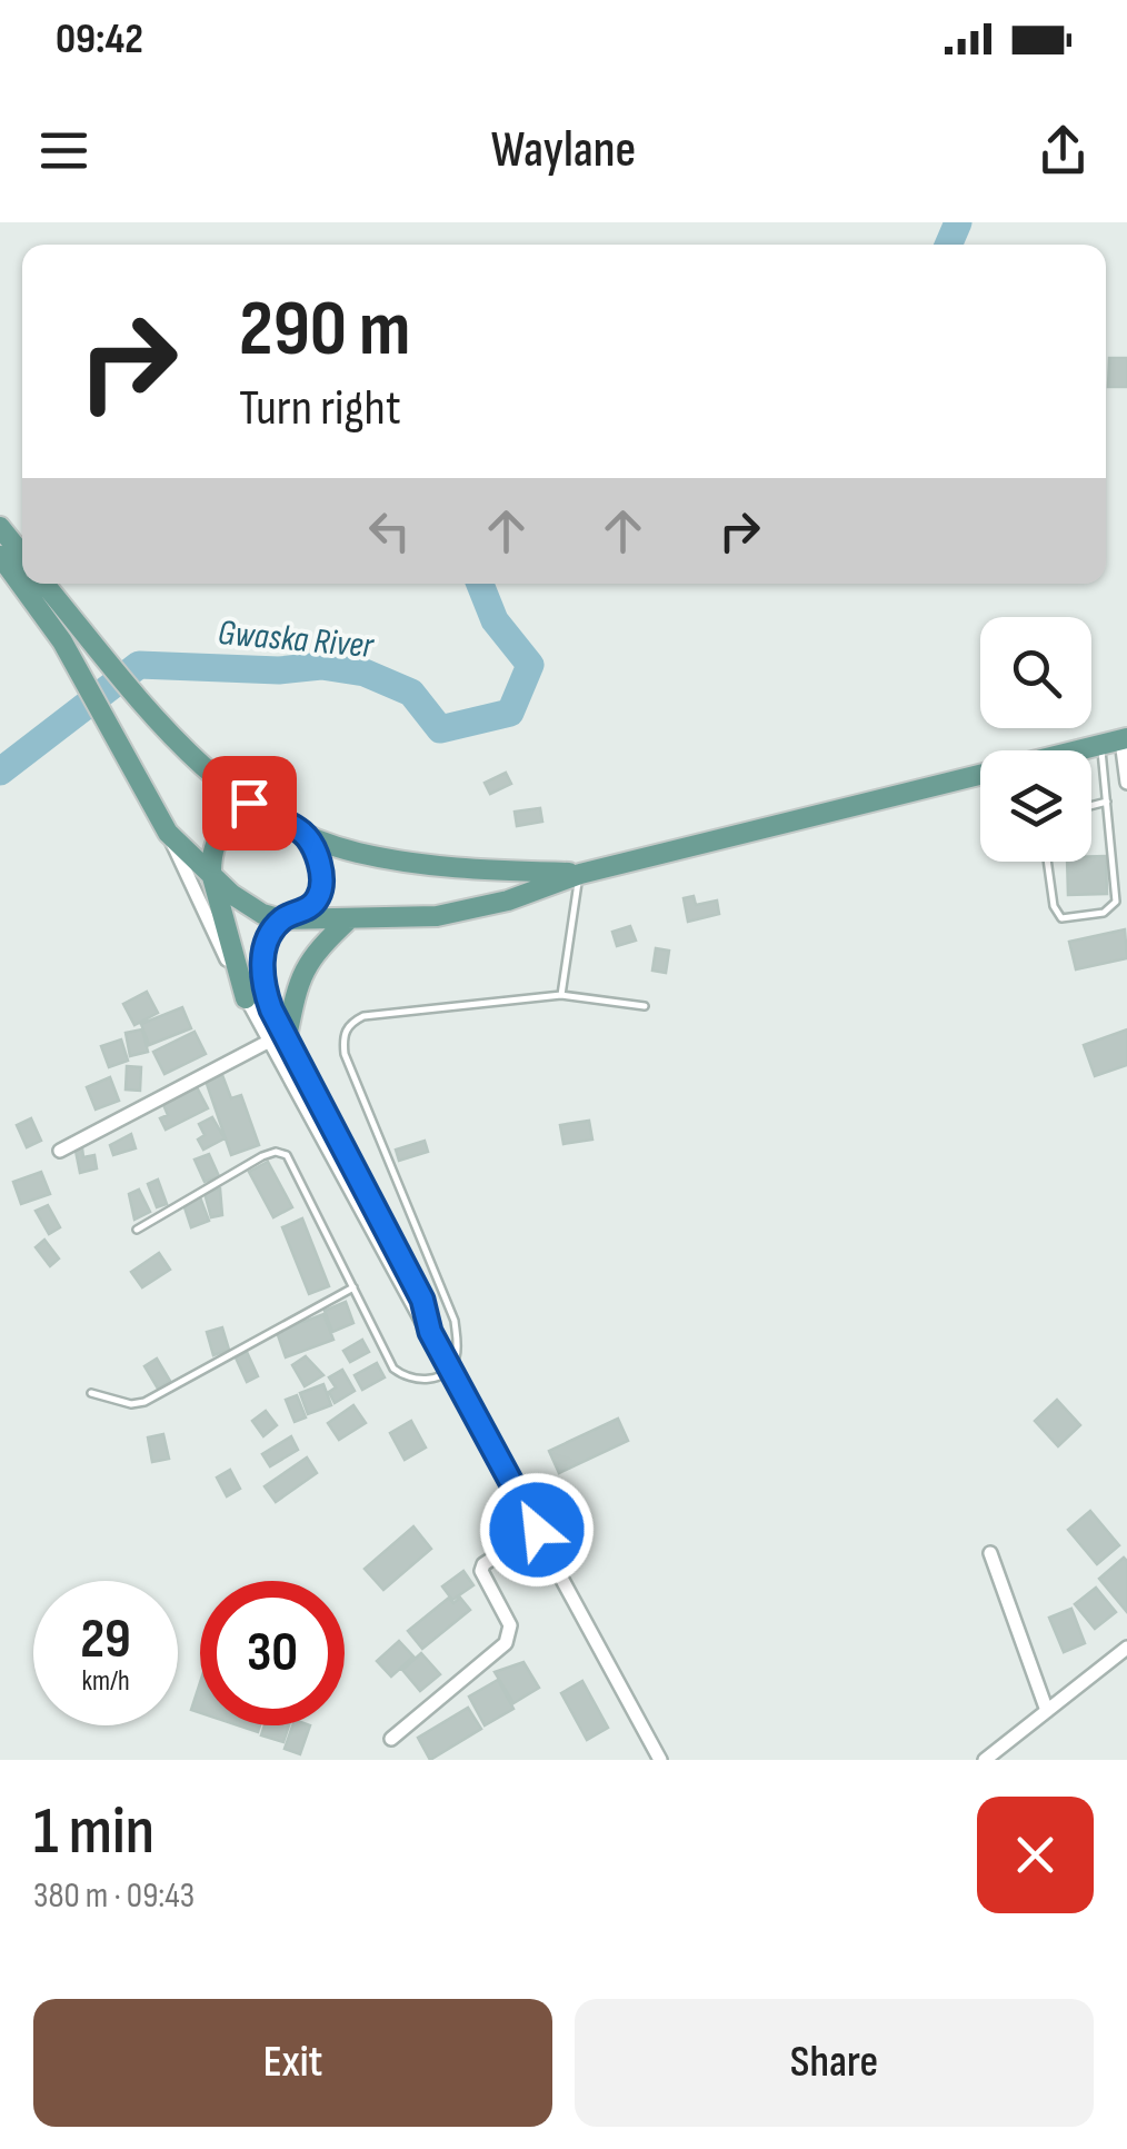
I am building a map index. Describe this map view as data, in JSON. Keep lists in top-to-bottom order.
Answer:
{
  "water": ["Gwaska River"],
  "page": {
    "status": "09:42",
    "header": "Waylane",
    "turn": ["290 m", "Turn right"],
    "speed": "29 km/h",
    "limit": "30",
    "heading": ["1 min", "380 m · 09:43"],
    "buttons": ["Exit", "Share"]
  }
}
